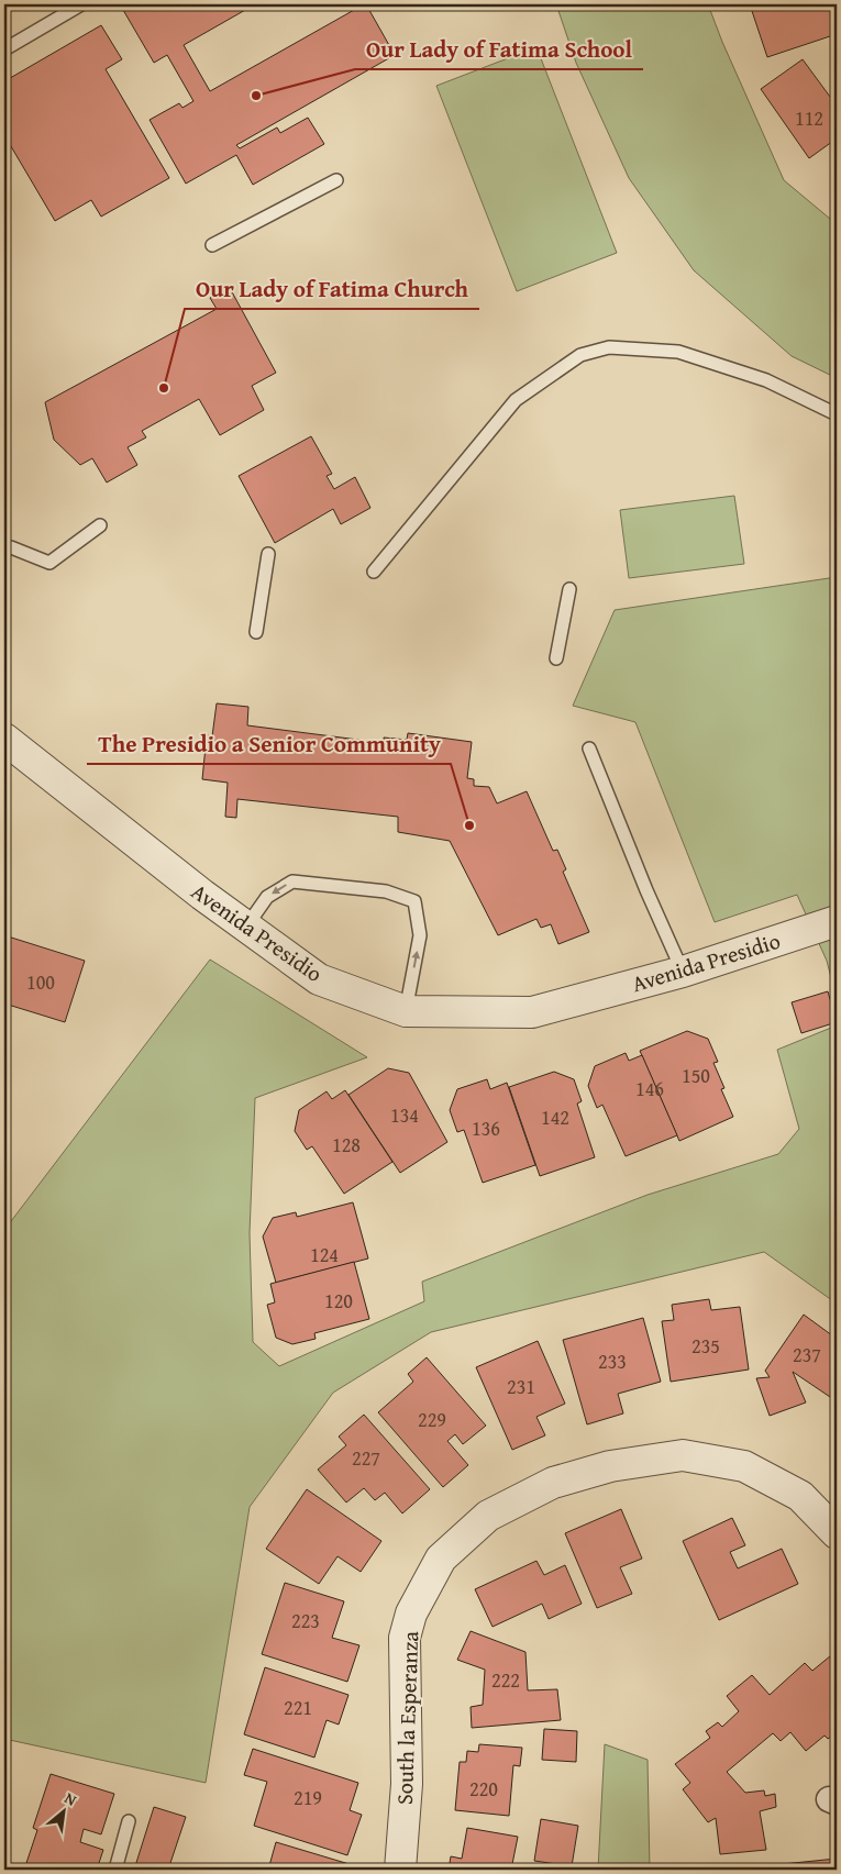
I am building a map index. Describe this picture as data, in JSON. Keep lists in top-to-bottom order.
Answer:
{
  "streets": {
    "street": ["Avenida Presidio", "South la Esperanza"]
  },
  "places": ["Our Lady of Fatima School", "Our Lady of Fatima Church", "The Presidio a Senior Community"],
  "house_numbers": [
    "112",
    "100",
    "150",
    "146",
    "134",
    "142",
    "136",
    "128",
    "124",
    "120",
    "235",
    "237",
    "233",
    "231",
    "229",
    "227",
    "223",
    "222",
    "221",
    "220",
    "219"
  ],
  "north": "top right"
}
